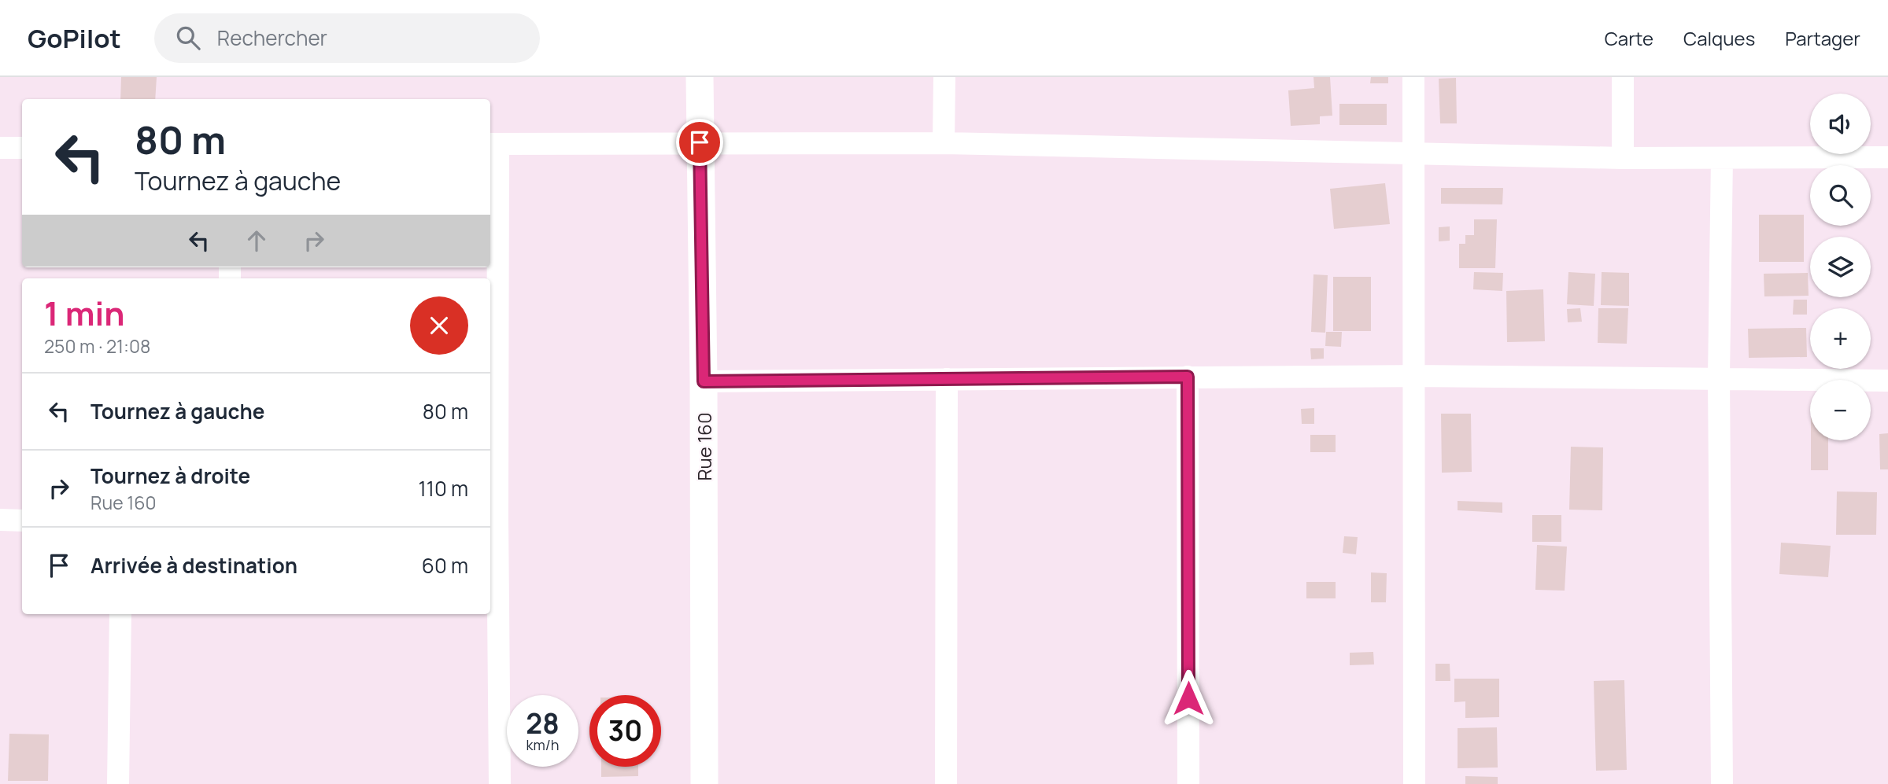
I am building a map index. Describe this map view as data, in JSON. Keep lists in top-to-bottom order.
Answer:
{
  "streets": {
    "street": ["Rue 160"]
  },
  "page": {
    "header": "GoPilot",
    "search": "Rechercher",
    "nav": ["Carte", "Calques", "Partager"],
    "map_buttons": ["+", "−"],
    "turn": ["80 m", "Tournez à gauche"],
    "heading": ["1 min", "250 m · 21:08"],
    "list": [
      {
        "name": "Tournez à gauche",
        "value": "80 m"
      },
      {
        "name": "Tournez à droite",
        "note": "Rue 160",
        "value": "110 m"
      },
      {
        "name": "Arrivée à destination",
        "value": "60 m"
      }
    ],
    "speed": "28 km/h",
    "limit": "30"
  }
}
